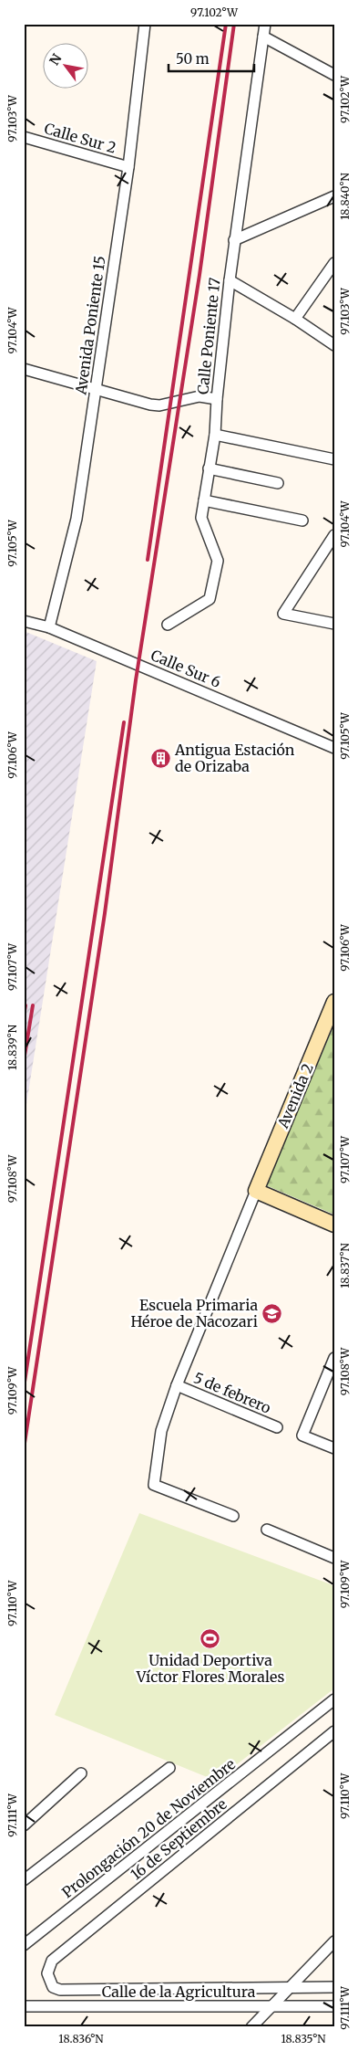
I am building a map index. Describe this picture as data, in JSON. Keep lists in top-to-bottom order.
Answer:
{
  "streets": {
    "street": [
      "Calle Sur 2",
      "Avenida Poniente 15",
      "Calle Poniente 17",
      "Calle Sur 6",
      "Avenida 2",
      "5 de febrero",
      "Prolongación 20 de Noviembre",
      "16 de Septiembre",
      "Calle de la Agricultura"
    ]
  },
  "crossings": [
    ["Calle Sur 2", "Avenida Poniente 15"],
    ["Avenida Poniente 15", "Calle Sur 6"],
    ["16 de Septiembre", "Calle de la Agricultura"]
  ],
  "places": {
    "building": ["Antigua Estación de Orizaba"],
    "school or university": ["Escuela Primaria Héroe de Nacozari"],
    "sports": ["Unidad Deportiva Víctor Flores Morales"]
  },
  "scale_bar": "50 m",
  "north": "top left",
  "coordinates": [
    "97.102°W",
    "97.103°W",
    "18.840°N",
    "97.104°W",
    "97.105°W",
    "97.106°W",
    "97.107°W",
    "18.839°N",
    "97.108°W",
    "18.837°N",
    "97.109°W",
    "97.110°W",
    "97.111°W",
    "18.836°N",
    "18.835°N"
  ]
}
